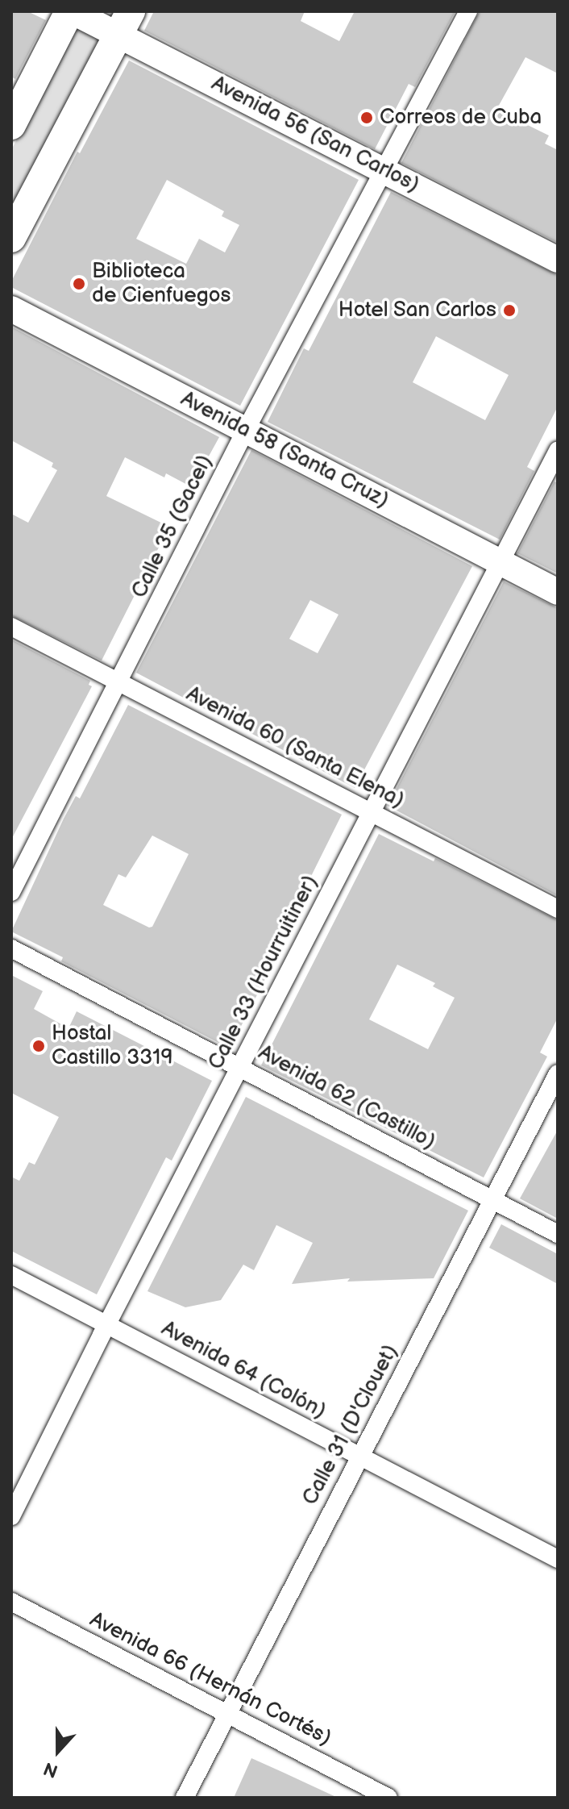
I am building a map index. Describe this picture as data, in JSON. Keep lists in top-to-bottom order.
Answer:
{
  "streets": {
    "main road": ["Avenida 56 (San Carlos)", "Avenida 58 (Santa Cruz)"],
    "street": [
      "Calle 35 (Gacel)",
      "Avenida 60 (Santa Elena)",
      "Calle 33 (Hourruitiner)",
      "Avenida 62 (Castillo)",
      "Avenida 64 (Colón)",
      "Calle 31 (D'Clouet)",
      "Avenida 66 (Hernán Cortés)"
    ]
  },
  "crossings": [
    ["Avenida 56 (San Carlos)", "Calle 35 (Gacel)"],
    ["Avenida 58 (Santa Cruz)", "Calle 35 (Gacel)"],
    ["Avenida 58 (Santa Cruz)", "Calle 33 (Hourruitiner)"],
    ["Calle 35 (Gacel)", "Avenida 60 (Santa Elena)"],
    ["Avenida 60 (Santa Elena)", "Calle 33 (Hourruitiner)"],
    ["Calle 33 (Hourruitiner)", "Avenida 62 (Castillo)"],
    ["Calle 33 (Hourruitiner)", "Avenida 64 (Colón)"],
    ["Avenida 62 (Castillo)", "Calle 31 (D'Clouet)"],
    ["Avenida 64 (Colón)", "Calle 31 (D'Clouet)"],
    ["Calle 31 (D'Clouet)", "Avenida 66 (Hernán Cortés)"]
  ],
  "places": [
    "Correos de Cuba",
    "Biblioteca de Cienfuegos",
    "Hotel San Carlos",
    "Hostal Castillo 3319"
  ],
  "north": "bottom"
}
